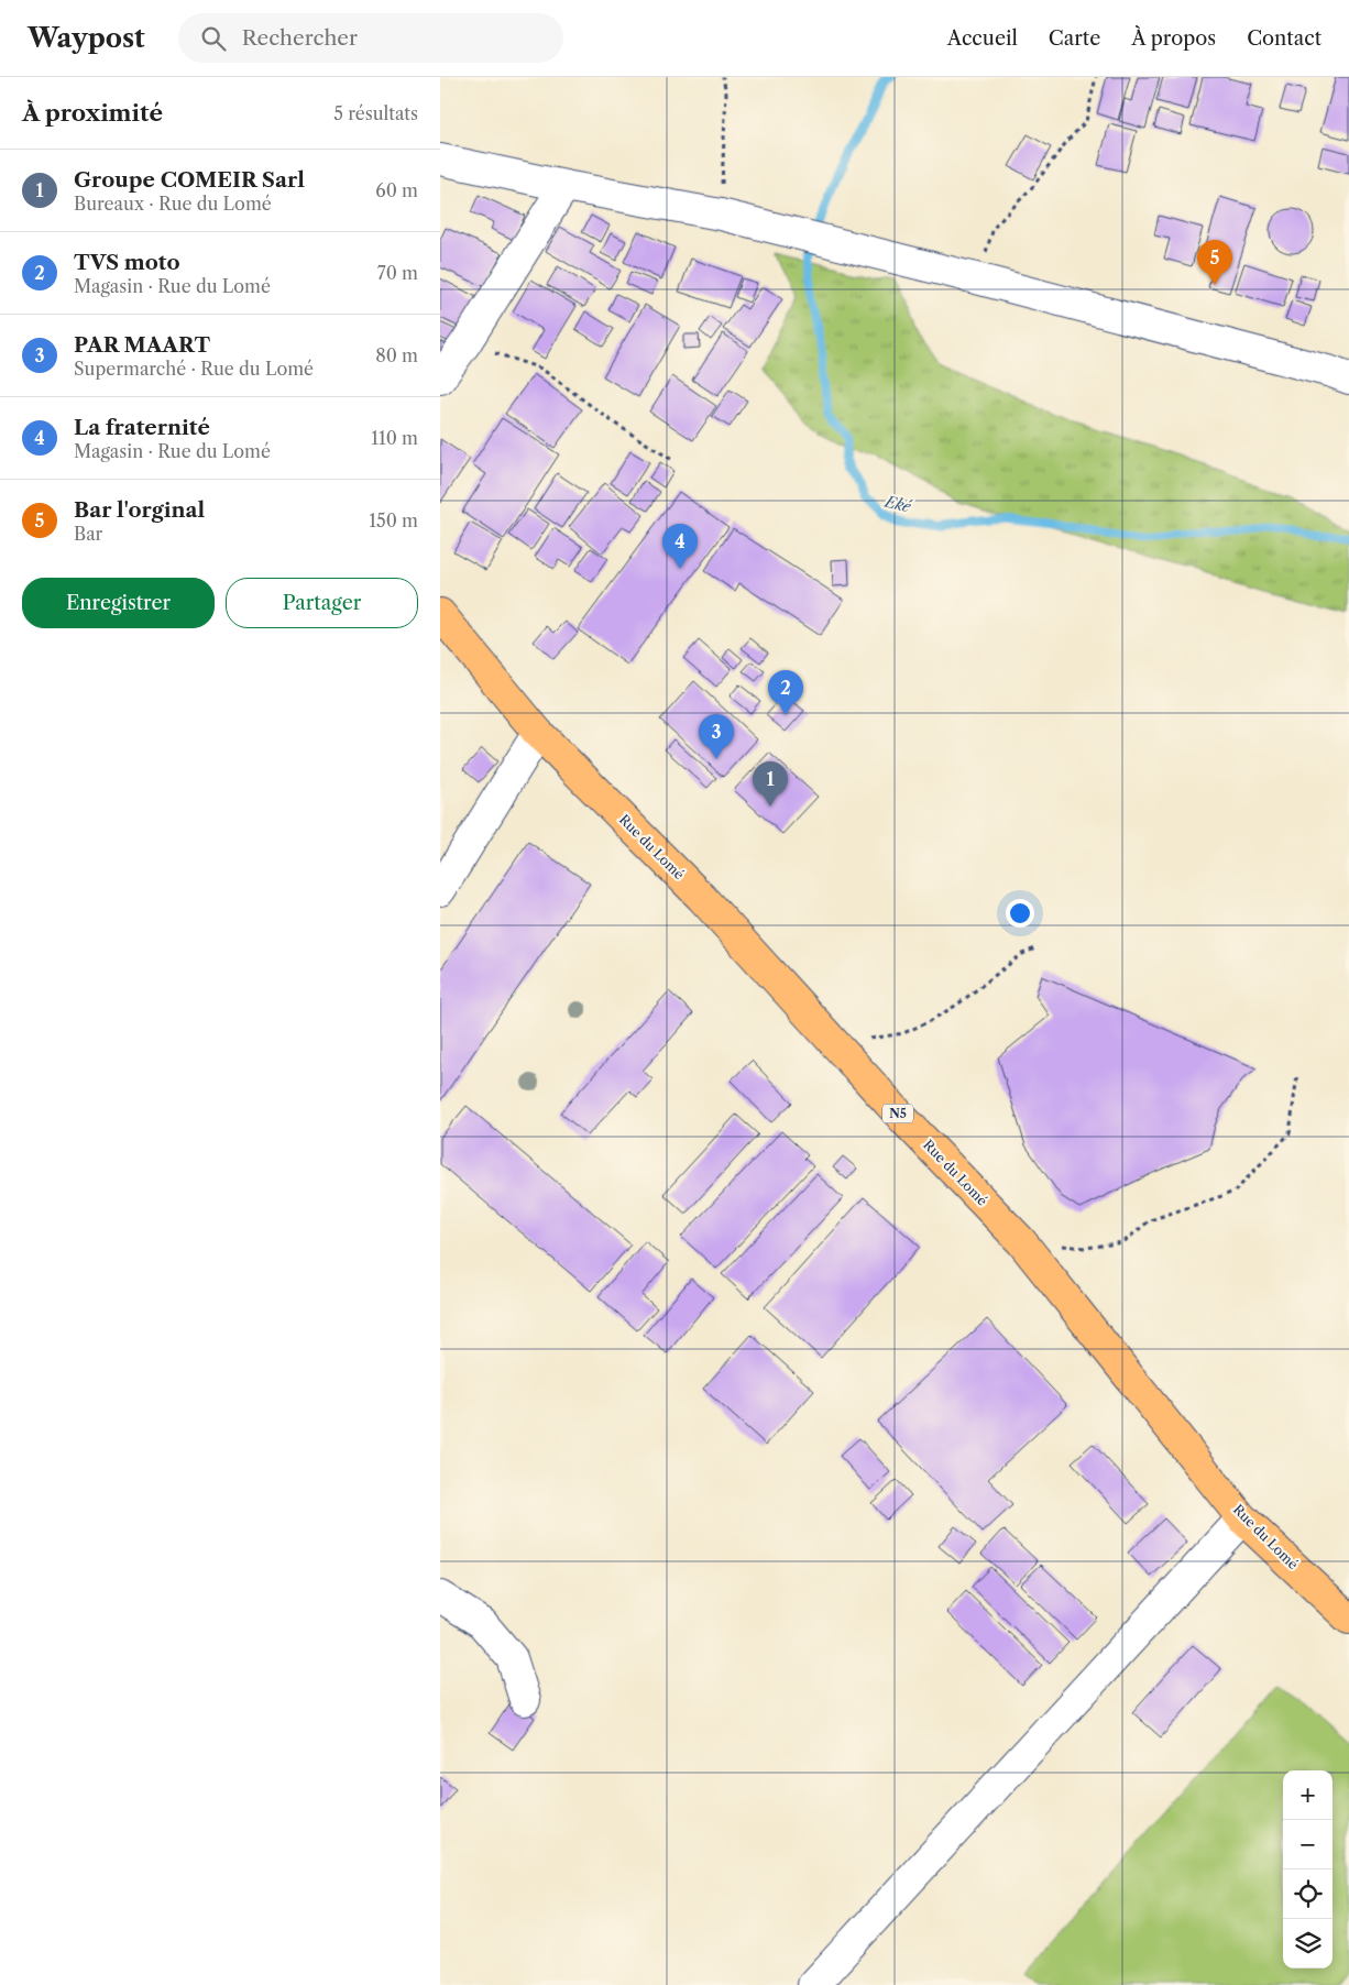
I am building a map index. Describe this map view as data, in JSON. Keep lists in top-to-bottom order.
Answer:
{
  "streets": {
    "main road": ["Rue du Lomé", "N5"]
  },
  "water": ["Eké"],
  "page": {
    "header": "Waypost",
    "search": "Rechercher",
    "nav": [
      "Accueil",
      "Carte",
      "À propos",
      "Contact"
    ],
    "heading": ["À proximité", "5 résultats"],
    "list": [
      {
        "mark": "1",
        "name": "Groupe COMEIR Sarl",
        "note": "Bureaux · Rue du Lomé",
        "value": "60 m"
      },
      {
        "mark": "2",
        "name": "TVS moto",
        "note": "Magasin · Rue du Lomé",
        "value": "70 m"
      },
      {
        "mark": "3",
        "name": "PAR MAART",
        "note": "Supermarché · Rue du Lomé",
        "value": "80 m"
      },
      {
        "mark": "4",
        "name": "La fraternité",
        "note": "Magasin · Rue du Lomé",
        "value": "110 m"
      },
      {
        "mark": "5",
        "name": "Bar l'orginal",
        "note": "Bar",
        "value": "150 m"
      }
    ],
    "pins": [
      "5",
      "4",
      "2",
      "3",
      "1"
    ],
    "buttons": ["Enregistrer", "Partager"],
    "map_buttons": ["+", "−"]
  }
}
